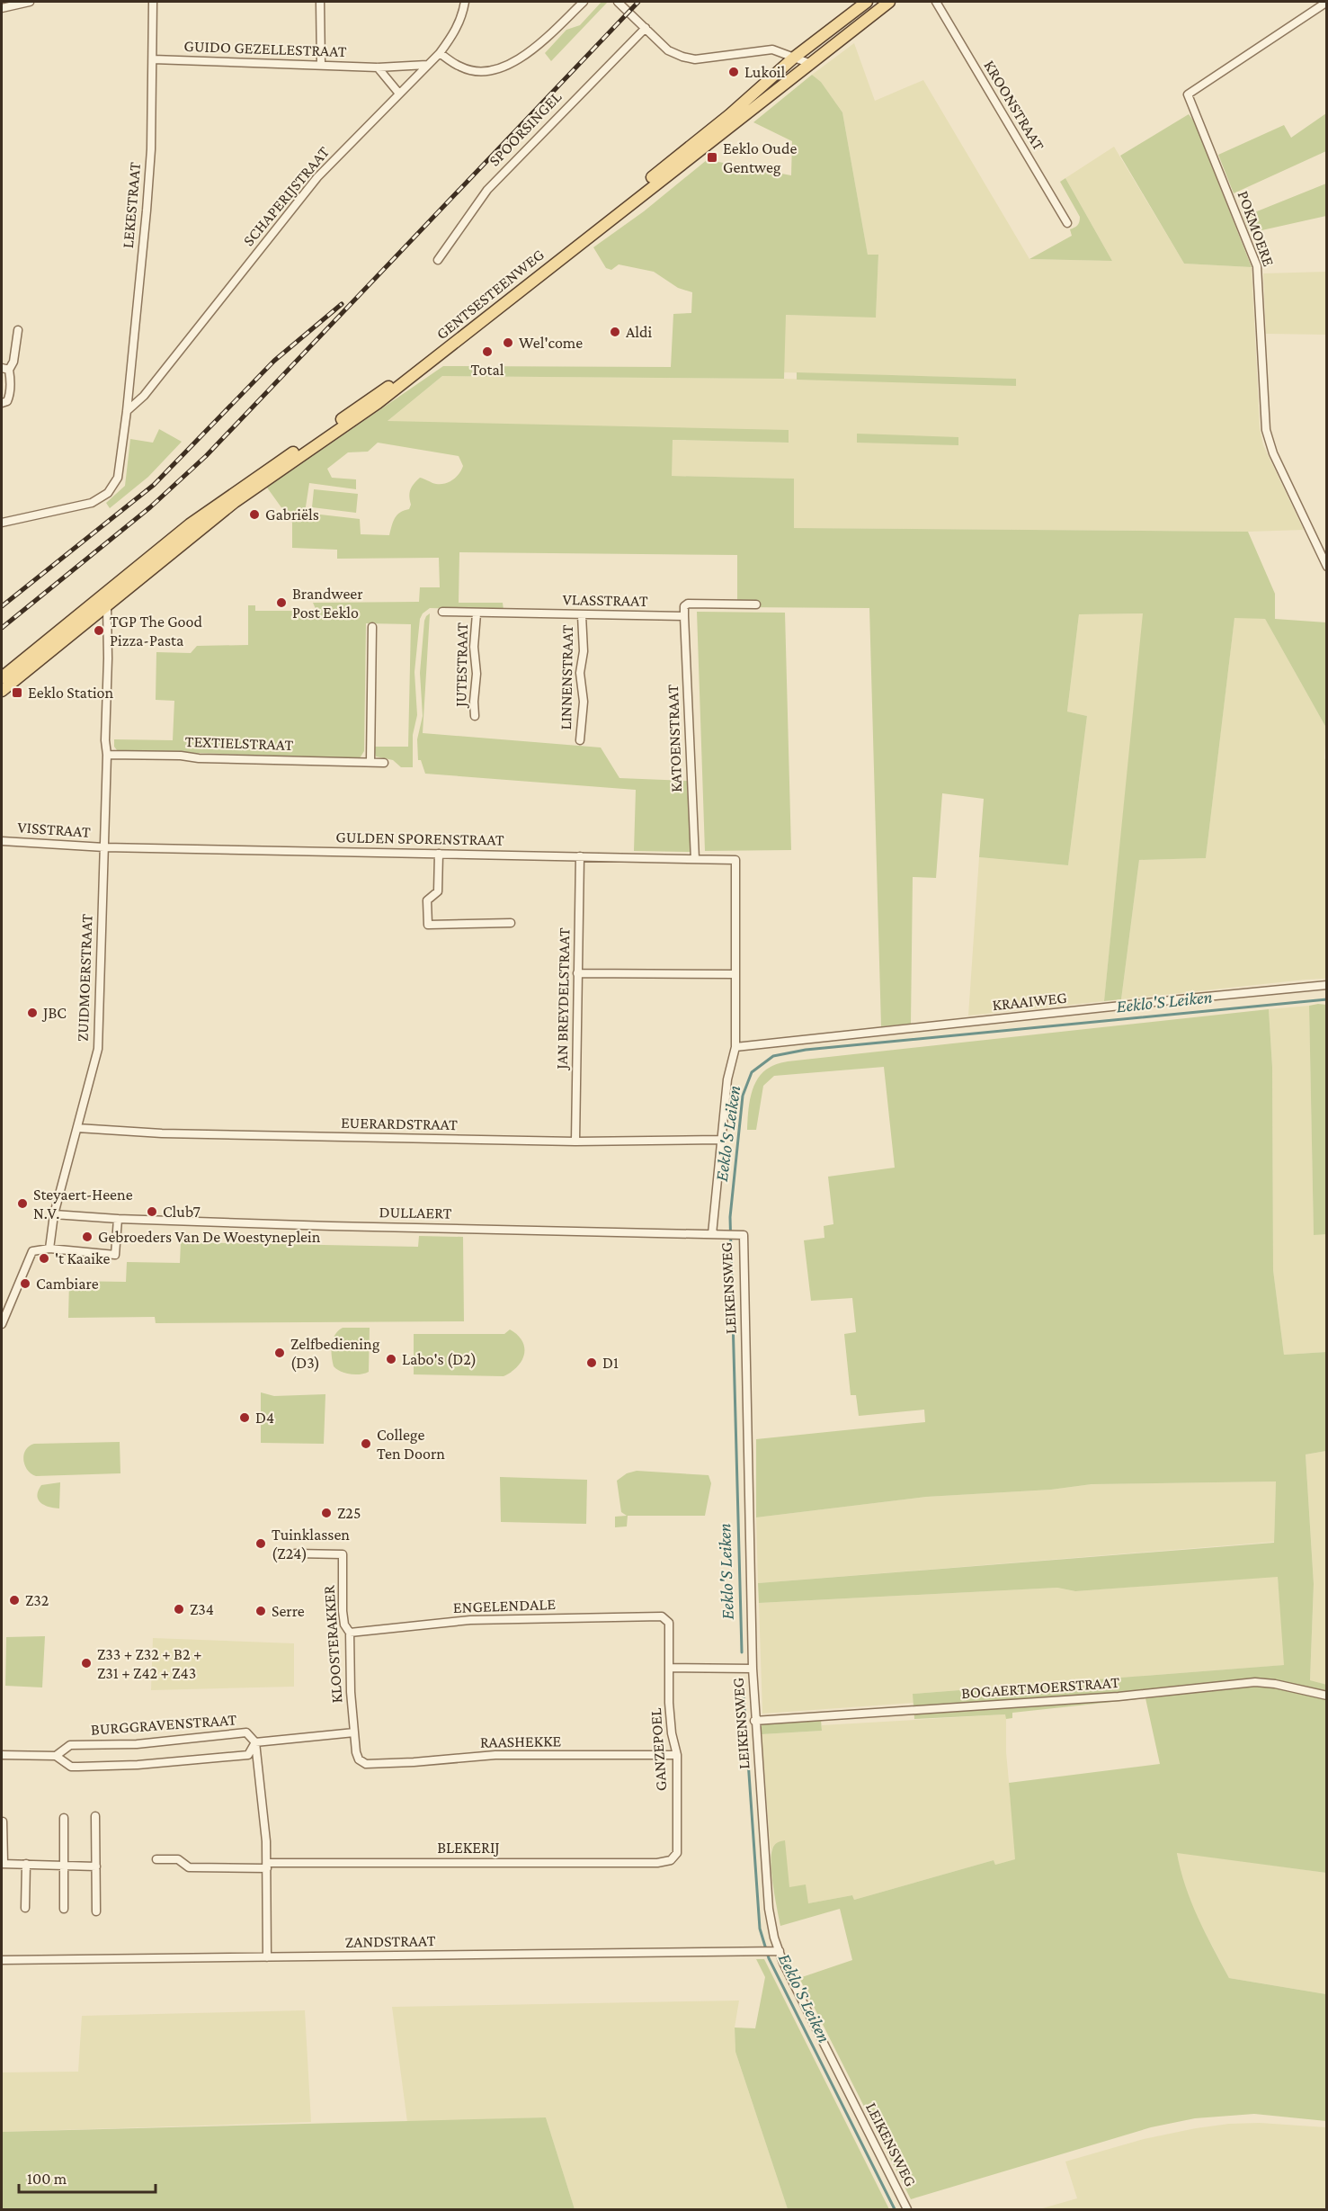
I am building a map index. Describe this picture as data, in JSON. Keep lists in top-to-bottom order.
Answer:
{
  "streets": {
    "main road": ["GENTSESTEENWEG"],
    "street": [
      "GUIDO GEZELLESTRAAT",
      "KROONSTRAAT",
      "SPOORSINGEL",
      "SCHAPERIJSTRAAT",
      "LEKESTRAAT",
      "POKMOERE",
      "VLASSTRAAT",
      "JUTESTRAAT",
      "LINNENSTRAAT",
      "KATOENSTRAAT",
      "TEXTIELSTRAAT",
      "VISSTRAAT",
      "GULDEN SPORENSTRAAT",
      "ZUIDMOERSTRAAT",
      "JAN BREYDELSTRAAT",
      "KRAAIWEG",
      "EUERARDSTRAAT",
      "DULLAERT",
      "LEIKENSWEG",
      "ENGELENDALE",
      "KLOOSTERAKKER",
      "BOGAERTMOERSTRAAT",
      "BURGGRAVENSTRAAT",
      "RAASHEKKE",
      "GANZEPOEL",
      "BLEKERIJ",
      "ZANDSTRAAT"
    ]
  },
  "crossings": [
    ["GUIDO GEZELLESTRAAT", "SCHAPERIJSTRAAT"],
    ["GUIDO GEZELLESTRAAT", "LEKESTRAAT"],
    ["SCHAPERIJSTRAAT", "LEKESTRAAT"],
    ["GENTSESTEENWEG", "ZUIDMOERSTRAAT"],
    ["VLASSTRAAT", "JUTESTRAAT"],
    ["VLASSTRAAT", "LINNENSTRAAT"],
    ["VLASSTRAAT", "KATOENSTRAAT"],
    ["KATOENSTRAAT", "GULDEN SPORENSTRAAT"],
    ["TEXTIELSTRAAT", "ZUIDMOERSTRAAT"],
    ["VISSTRAAT", "GULDEN SPORENSTRAAT"],
    ["VISSTRAAT", "ZUIDMOERSTRAAT"],
    ["GULDEN SPORENSTRAAT", "ZUIDMOERSTRAAT"],
    ["GULDEN SPORENSTRAAT", "JAN BREYDELSTRAAT"],
    ["ZUIDMOERSTRAAT", "EUERARDSTRAAT"],
    ["JAN BREYDELSTRAAT", "EUERARDSTRAAT"],
    ["DULLAERT", "LEIKENSWEG"],
    ["LEIKENSWEG", "BOGAERTMOERSTRAAT"],
    ["LEIKENSWEG", "ZANDSTRAAT"],
    ["ENGELENDALE", "KLOOSTERAKKER"],
    ["ENGELENDALE", "GANZEPOEL"],
    ["KLOOSTERAKKER", "RAASHEKKE"],
    ["RAASHEKKE", "GANZEPOEL"],
    ["GANZEPOEL", "BLEKERIJ"]
  ],
  "water": ["Eeklo'S Leiken"],
  "places": {
    "other": [
      "Lukoil",
      "Aldi",
      "Wel'come",
      "Total",
      "Gabriëls",
      "Brandweer Post Eeklo",
      "TGP The Good Pizza-Pasta",
      "JBC",
      "Steyaert-Heene N.V.",
      "Club7",
      "Gebroeders Van De Woestyneplein",
      "'t Kaaike",
      "Cambiare",
      "Zelfbediening (D3)",
      "Labo's (D2)",
      "D1",
      "D4",
      "College Ten Doorn",
      "Z25",
      "Tuinklassen (Z24)",
      "Z32",
      "Z34",
      "Serre",
      "Z33 + Z32 + B2 + Z31 + Z42 + Z43"
    ],
    "transit": ["Eeklo Oude Gentweg", "Eeklo Station"]
  },
  "scale_bar": "100 m"
}
